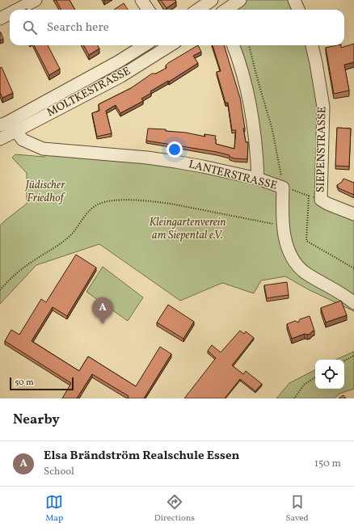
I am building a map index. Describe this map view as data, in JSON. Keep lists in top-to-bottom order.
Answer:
{
  "streets": {
    "street": ["MOLTKESTRASSE", "SIEPENSTRASSE", "LANTERSTRASSE"]
  },
  "crossings": [
    ["MOLTKESTRASSE", "LANTERSTRASSE"],
    ["SIEPENSTRASSE", "LANTERSTRASSE"]
  ],
  "parks": ["Jüdischer Friedhof", "Kleingartenverein am Siepental e.V."],
  "scale_bar": "50 m",
  "page": {
    "search": "Search here",
    "pins": "A",
    "scale": "50 m",
    "heading": "Nearby",
    "list": [
      {
        "mark": "A",
        "name": "Elsa Brändström Realschule Essen",
        "note": "School",
        "value": "150 m"
      }
    ],
    "nav": ["Map", "Directions", "Saved"]
  }
}
